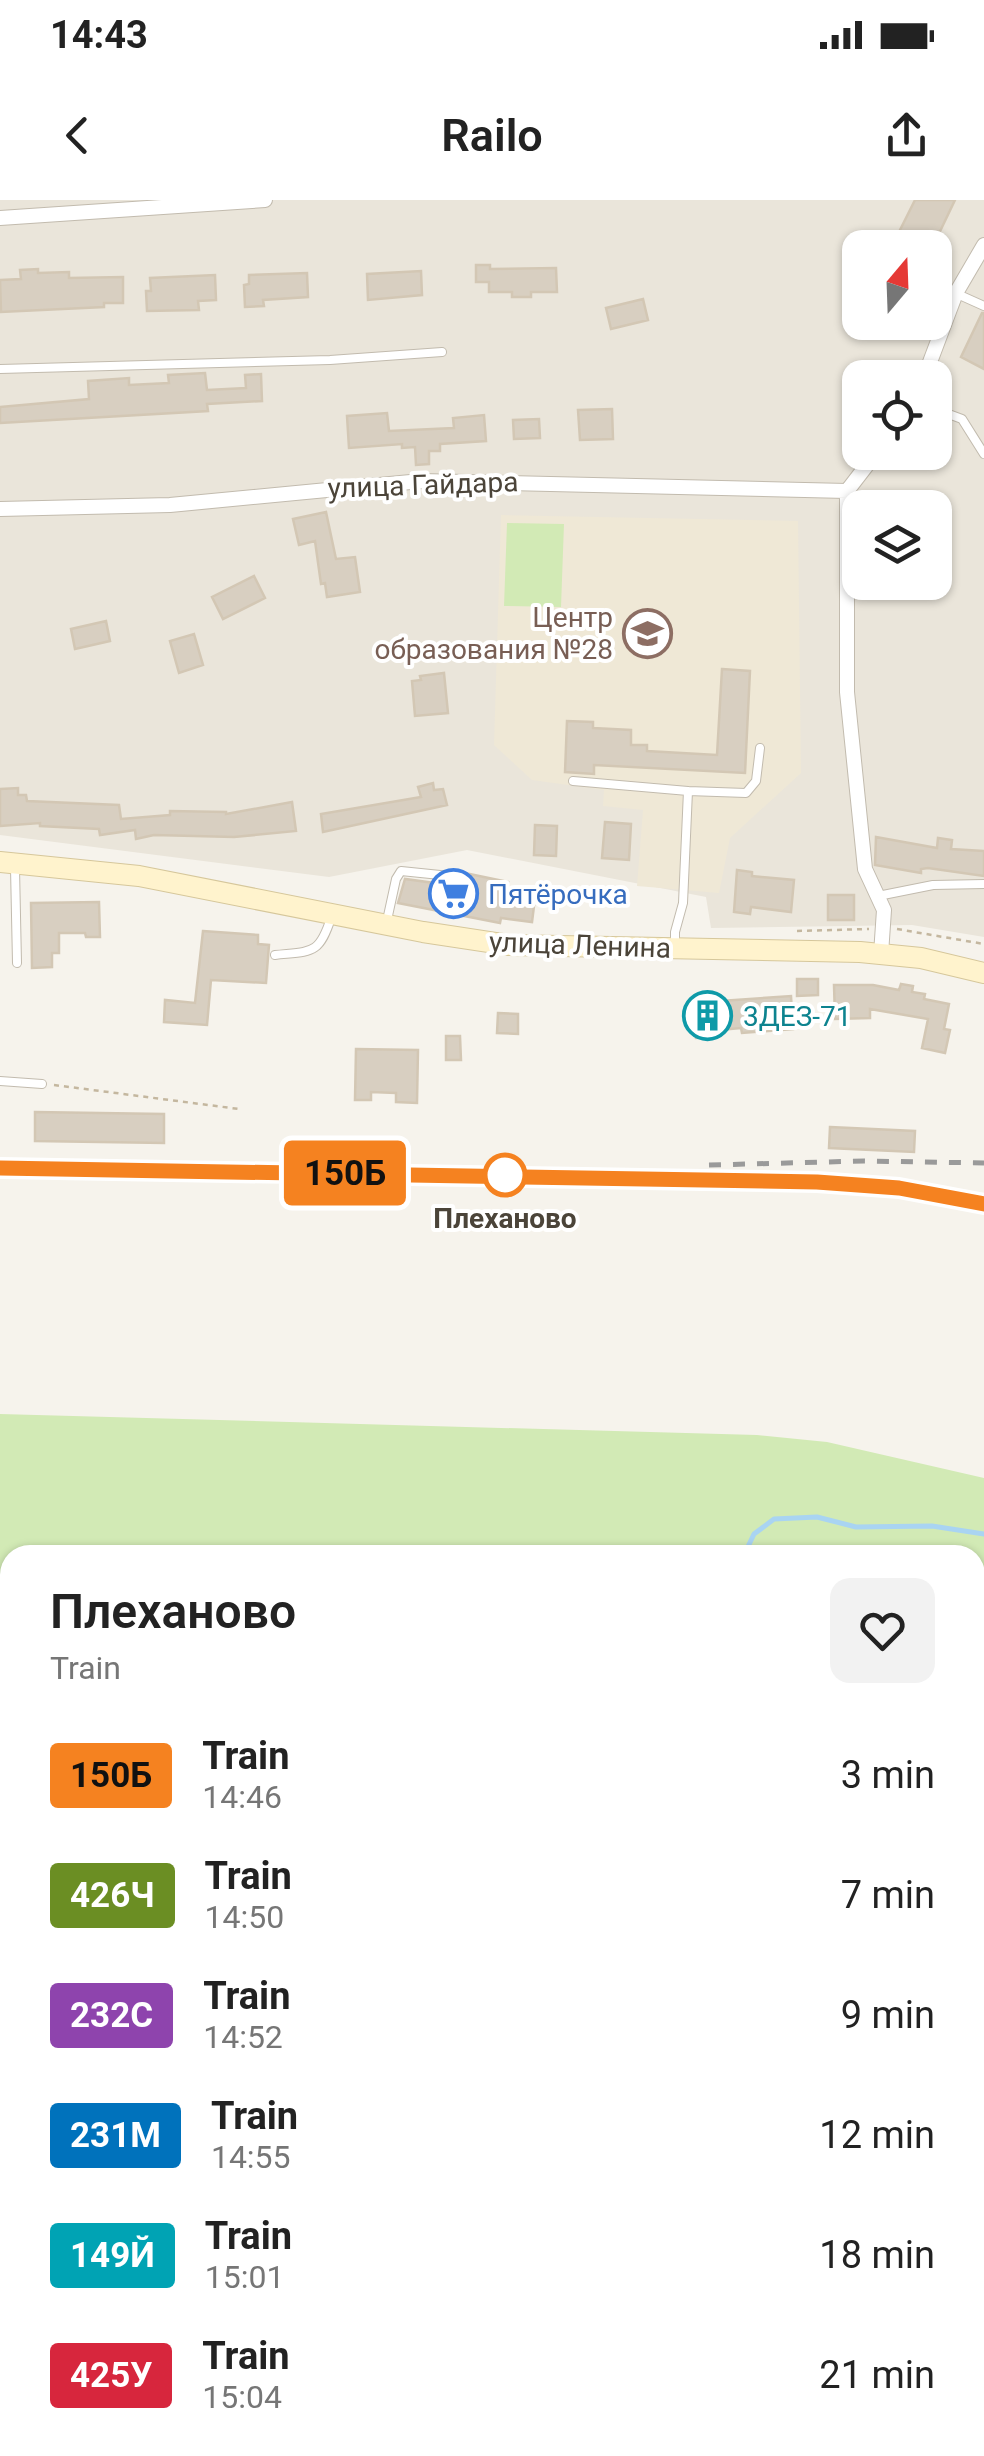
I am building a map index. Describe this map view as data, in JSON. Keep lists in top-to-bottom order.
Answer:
{
  "streets": {
    "main road": ["улица Ленина"],
    "street": ["улица Гайдара"]
  },
  "places": {
    "school or university": ["Центр образования №28"],
    "supermarket": ["Пятёрочка"],
    "building": ["3ДЕЗ-71"],
    "other": ["Плеханово"]
  },
  "north": "top",
  "page": {
    "status": "14:43",
    "header": "Railo",
    "on_map": "150Б",
    "heading": ["Плеханово", "Train"],
    "list": [
      {
        "mark": "150Б",
        "name": "Train",
        "note": "14:46",
        "value": "3 min"
      },
      {
        "mark": "426Ч",
        "name": "Train",
        "note": "14:50",
        "value": "7 min"
      },
      {
        "mark": "232C",
        "name": "Train",
        "note": "14:52",
        "value": "9 min"
      },
      {
        "mark": "231М",
        "name": "Train",
        "note": "14:55",
        "value": "12 min"
      },
      {
        "mark": "149Й",
        "name": "Train",
        "note": "15:01",
        "value": "18 min"
      },
      {
        "mark": "425У",
        "name": "Train",
        "note": "15:04",
        "value": "21 min"
      }
    ]
  }
}
